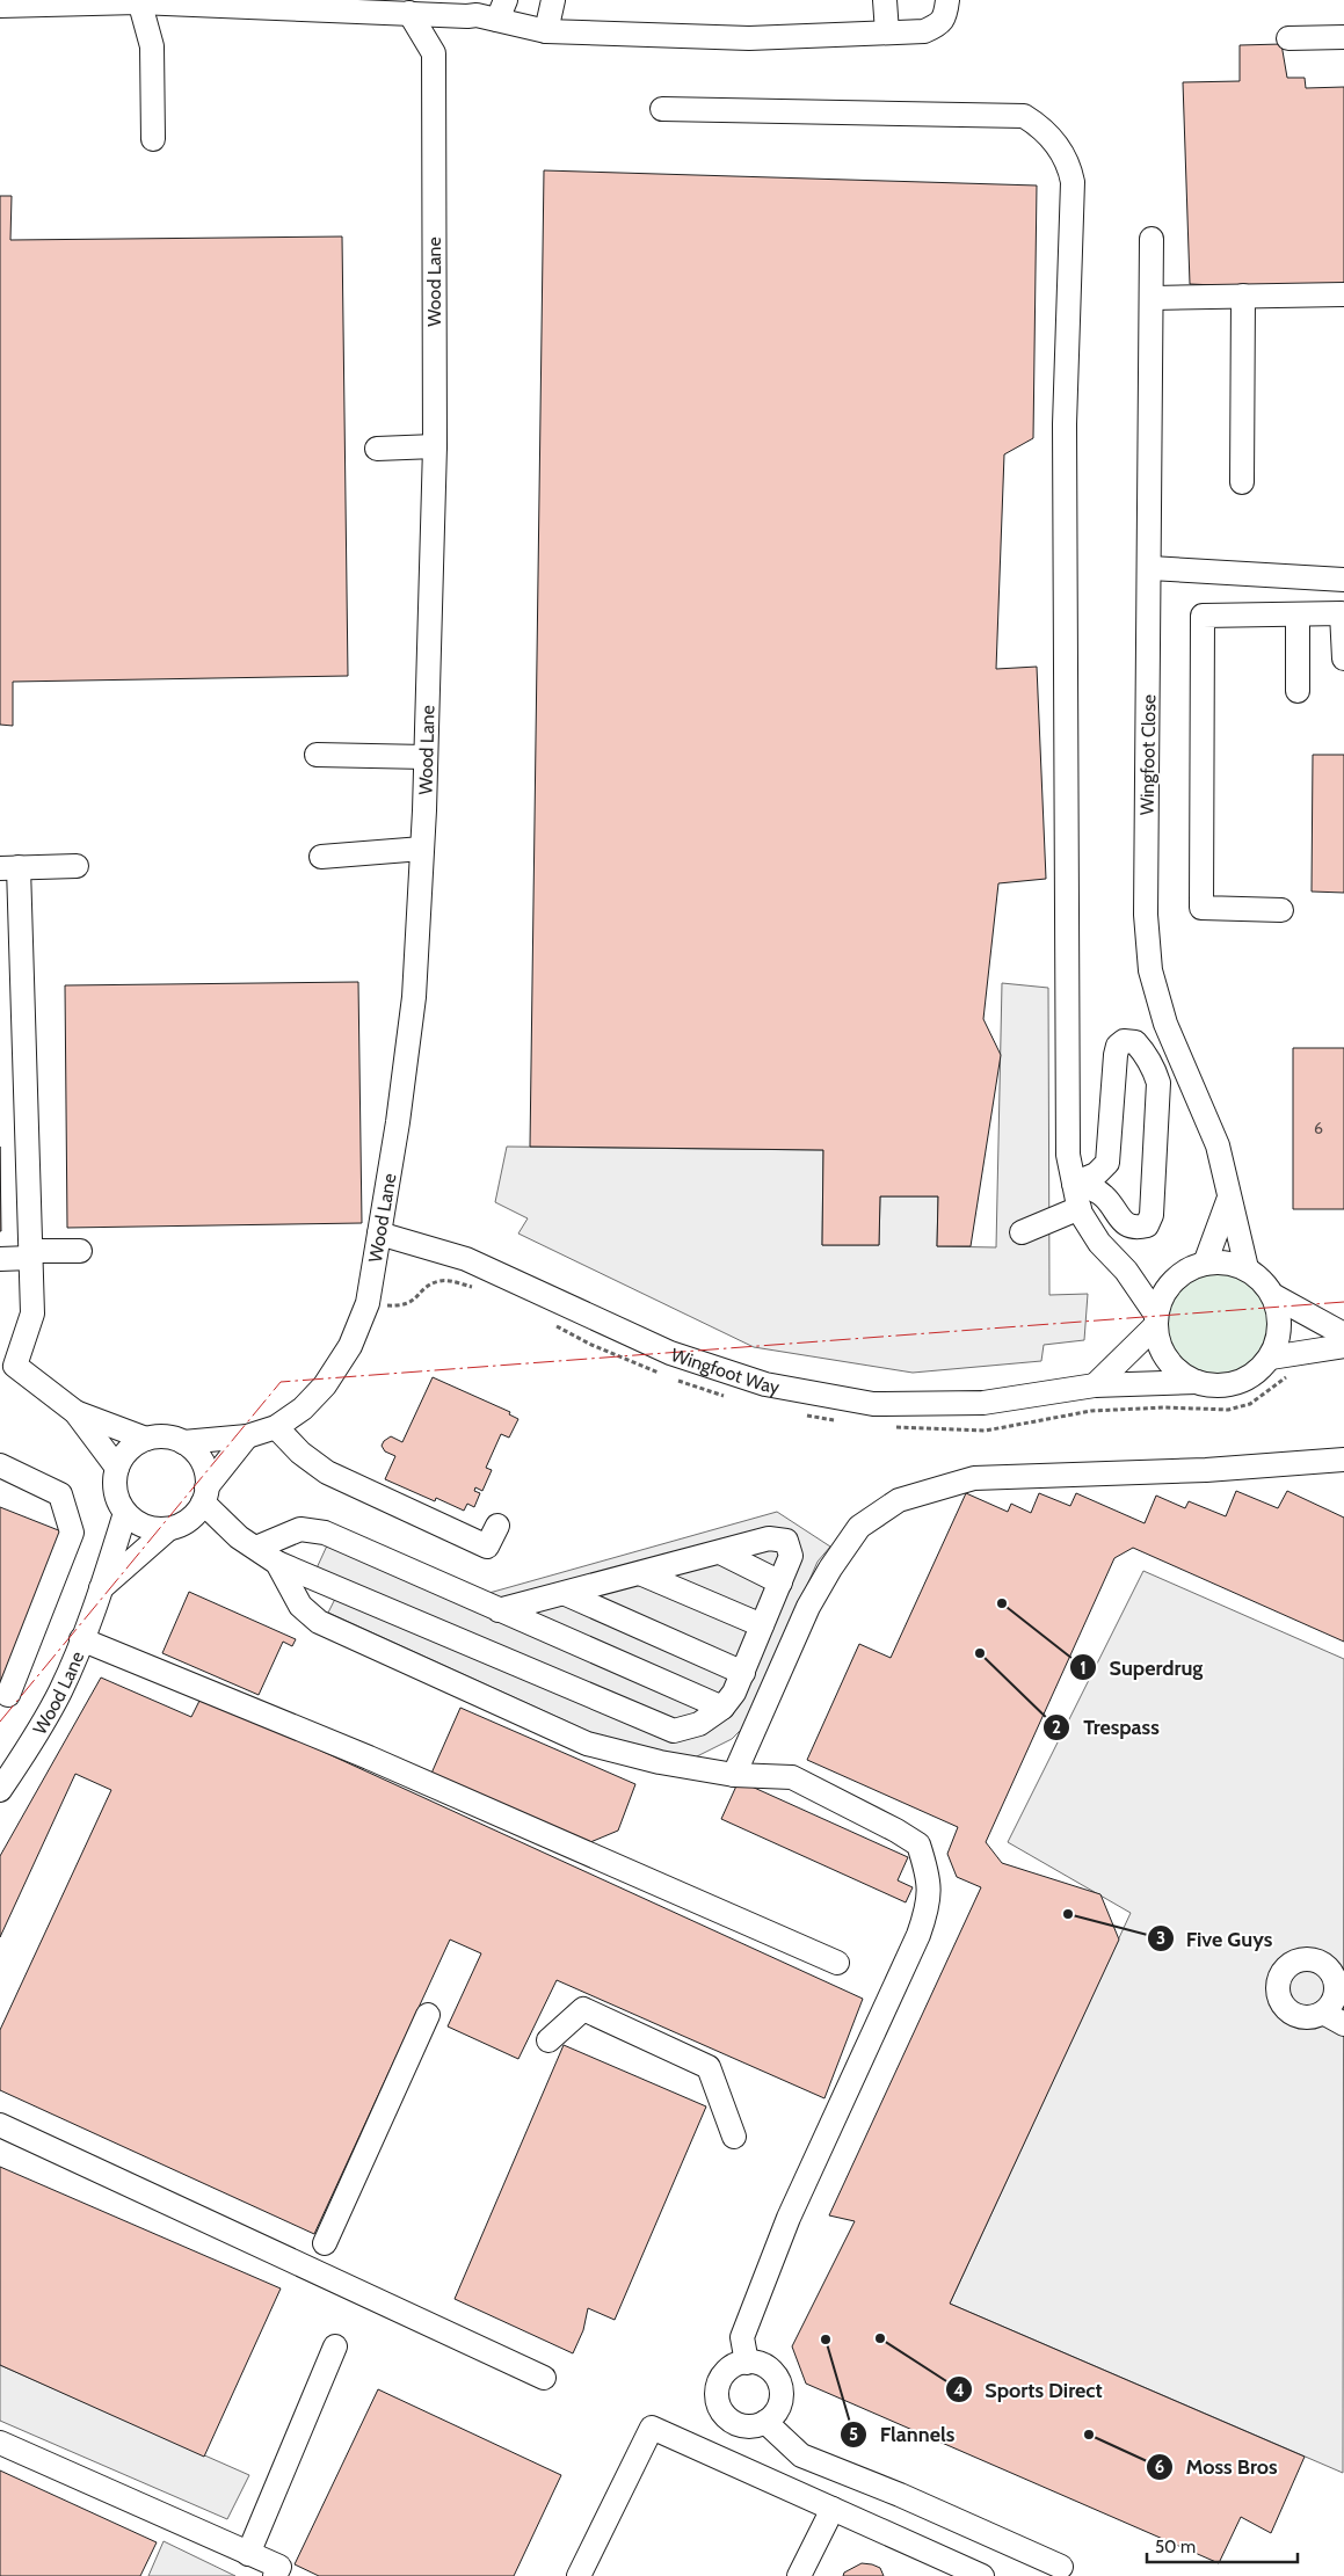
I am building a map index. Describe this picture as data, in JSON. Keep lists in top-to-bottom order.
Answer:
{
  "streets": {
    "street": ["Wood Lane", "Wingfoot Close", "Wingfoot Way"]
  },
  "crossings": [
    ["Wood Lane", "Wingfoot Way"],
    ["Wingfoot Close", "Wingfoot Way"]
  ],
  "places": [
    "Superdrug",
    "Trespass",
    "Five Guys",
    "Sports Direct",
    "Flannels",
    "Moss Bros"
  ],
  "house_numbers": ["6"],
  "scale_bar": "50 m"
}
